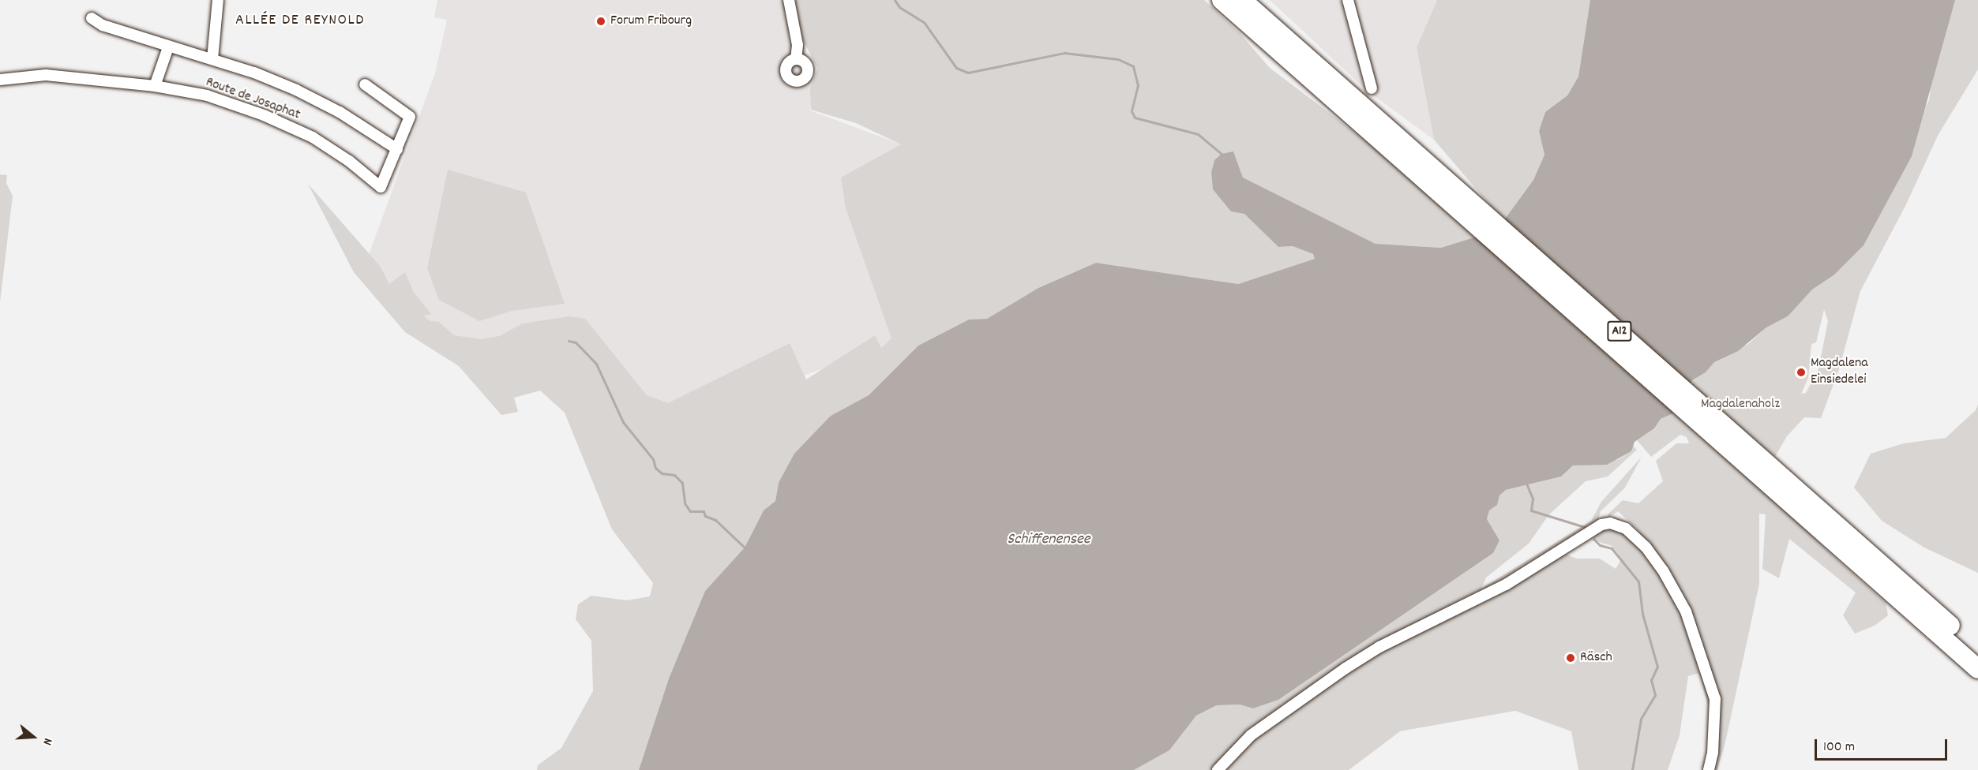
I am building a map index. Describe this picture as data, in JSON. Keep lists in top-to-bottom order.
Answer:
{
  "streets": {
    "highway": ["A12"],
    "street": ["Route de Josaphat"]
  },
  "districts": ["ALLÉE DE REYNOLD"],
  "water": ["Schiffenensee"],
  "parks": ["Magdalenaholz"],
  "places": ["Forum Fribourg", "Magdalena Einsiedelei", "Räsch"],
  "scale_bar": "100 m",
  "north": "right"
}
